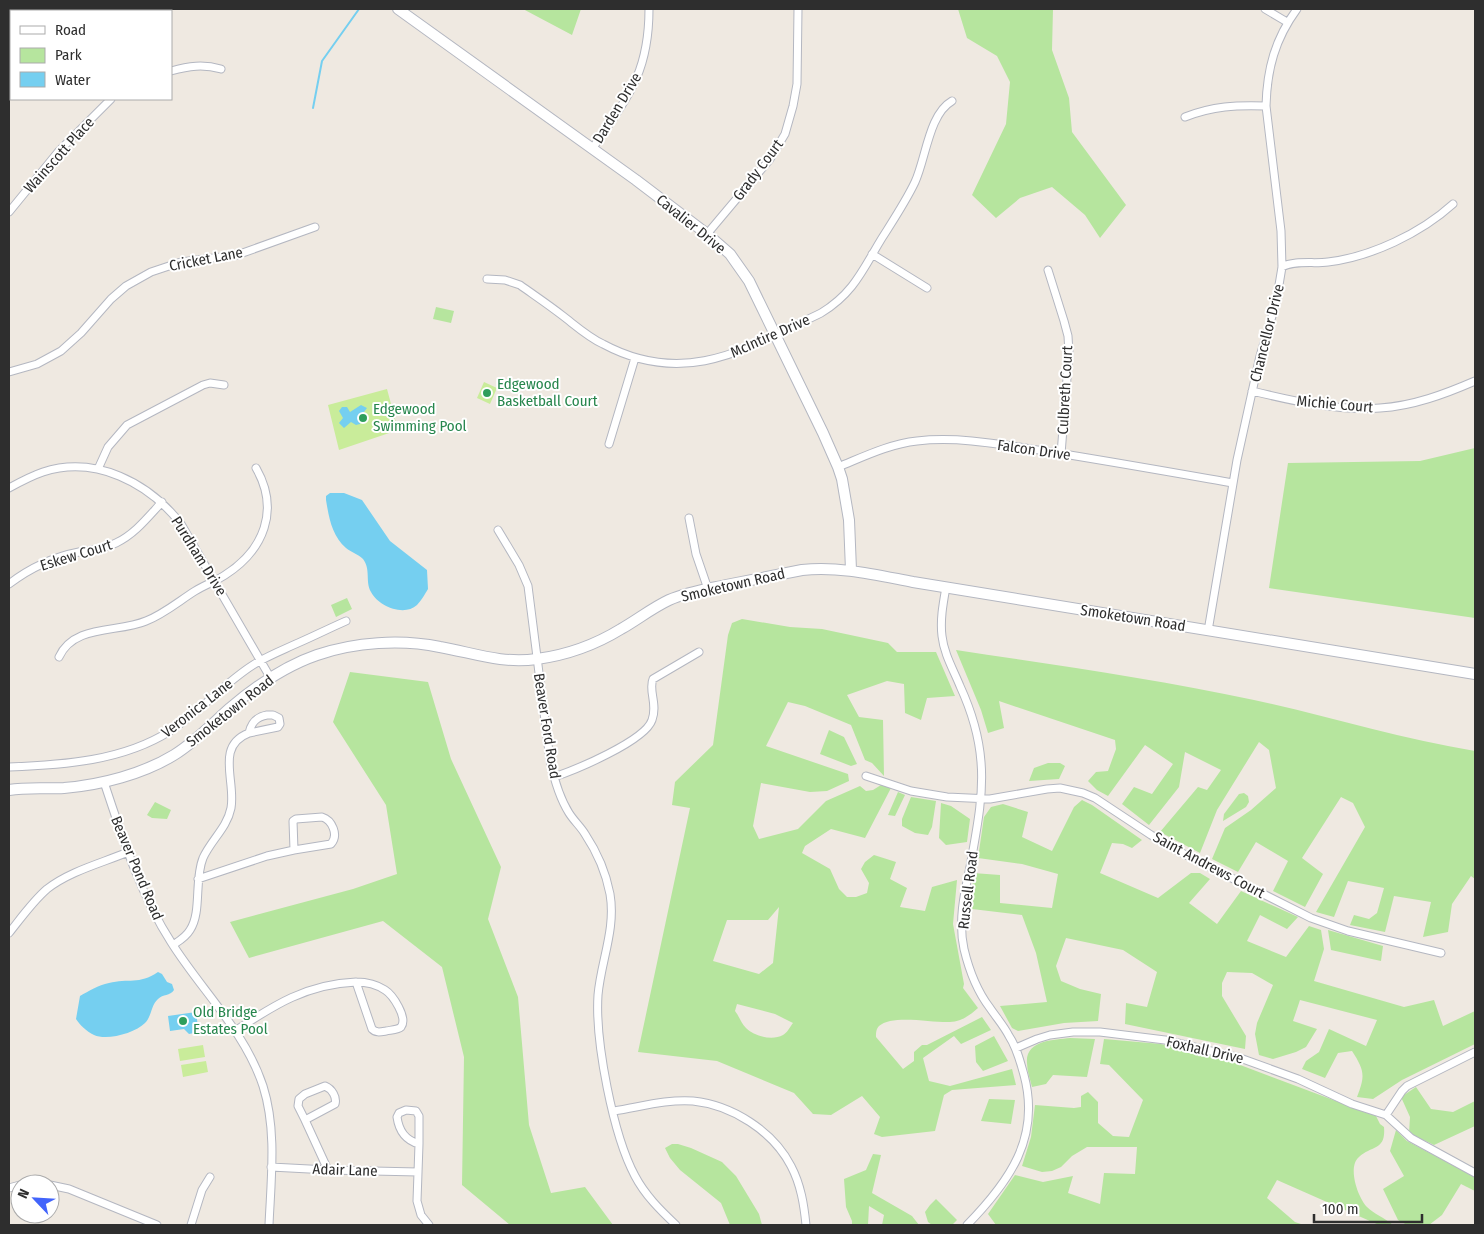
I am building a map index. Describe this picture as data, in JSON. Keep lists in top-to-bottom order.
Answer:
{
  "streets": {
    "main road": ["Cavalier Drive", "Smoketown Road"],
    "street": [
      "Darden Drive",
      "Wainscott Place",
      "Grady Court",
      "Cricket Lane",
      "Chancellor Drive",
      "McIntire Drive",
      "Culbreth Court",
      "Michie Court",
      "Falcon Drive",
      "Eskew Court",
      "Purdham Drive",
      "Veronica Lane",
      "Beaver Ford Road",
      "Saint Andrews Court",
      "Beaver Pond Road",
      "Russell Road",
      "Foxhall Drive",
      "Adair Lane"
    ]
  },
  "crossings": [
    ["Darden Drive", "Cavalier Drive"],
    ["Grady Court", "Cavalier Drive"],
    ["Cavalier Drive", "McIntire Drive"],
    ["Cavalier Drive", "Falcon Drive"],
    ["Cavalier Drive", "Smoketown Road"],
    ["Chancellor Drive", "Michie Court"],
    ["Chancellor Drive", "Falcon Drive"],
    ["Chancellor Drive", "Smoketown Road"],
    ["Culbreth Court", "Falcon Drive"],
    ["Eskew Court", "Purdham Drive"],
    ["Purdham Drive", "Smoketown Road"],
    ["Purdham Drive", "Veronica Lane"],
    ["Smoketown Road", "Beaver Ford Road"],
    ["Smoketown Road", "Beaver Pond Road"],
    ["Smoketown Road", "Russell Road"],
    ["Saint Andrews Court", "Russell Road"],
    ["Beaver Pond Road", "Adair Lane"],
    ["Russell Road", "Foxhall Drive"]
  ],
  "places": ["Edgewood Basketball Court", "Edgewood Swimming Pool", "Old Bridge Estates Pool"],
  "legend": ["Road", "Park", "Water"],
  "scale_bar": "100 m",
  "north": "top left"
}
